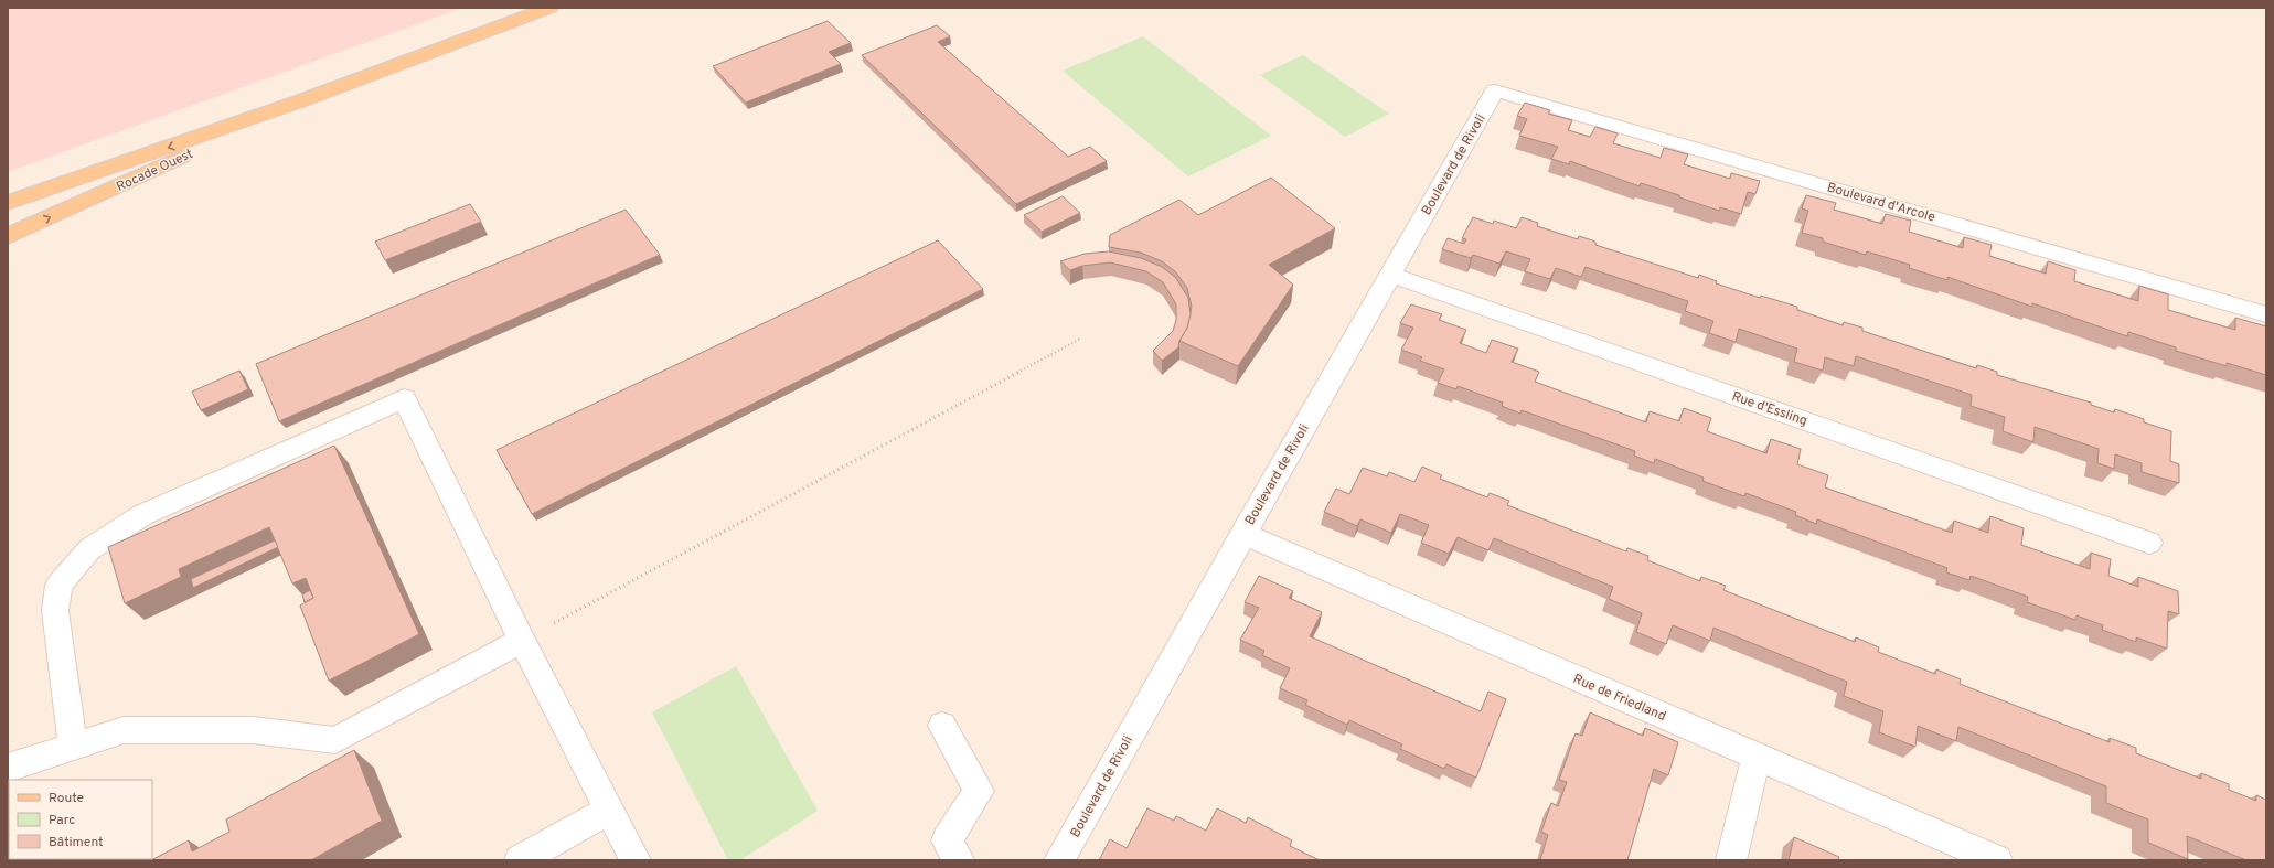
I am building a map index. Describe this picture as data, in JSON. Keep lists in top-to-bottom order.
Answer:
{
  "streets": {
    "main road": ["Rocade Ouest"],
    "street": [
      "Boulevard de Rivoli",
      "Boulevard d'Arcole",
      "Rue d'Essling",
      "Rue de Friedland"
    ]
  },
  "crossings": [
    ["Boulevard de Rivoli", "Boulevard d'Arcole"],
    ["Boulevard de Rivoli", "Rue d'Essling"],
    ["Boulevard de Rivoli", "Rue de Friedland"]
  ],
  "legend": ["Route", "Parc", "Bâtiment"]
}
